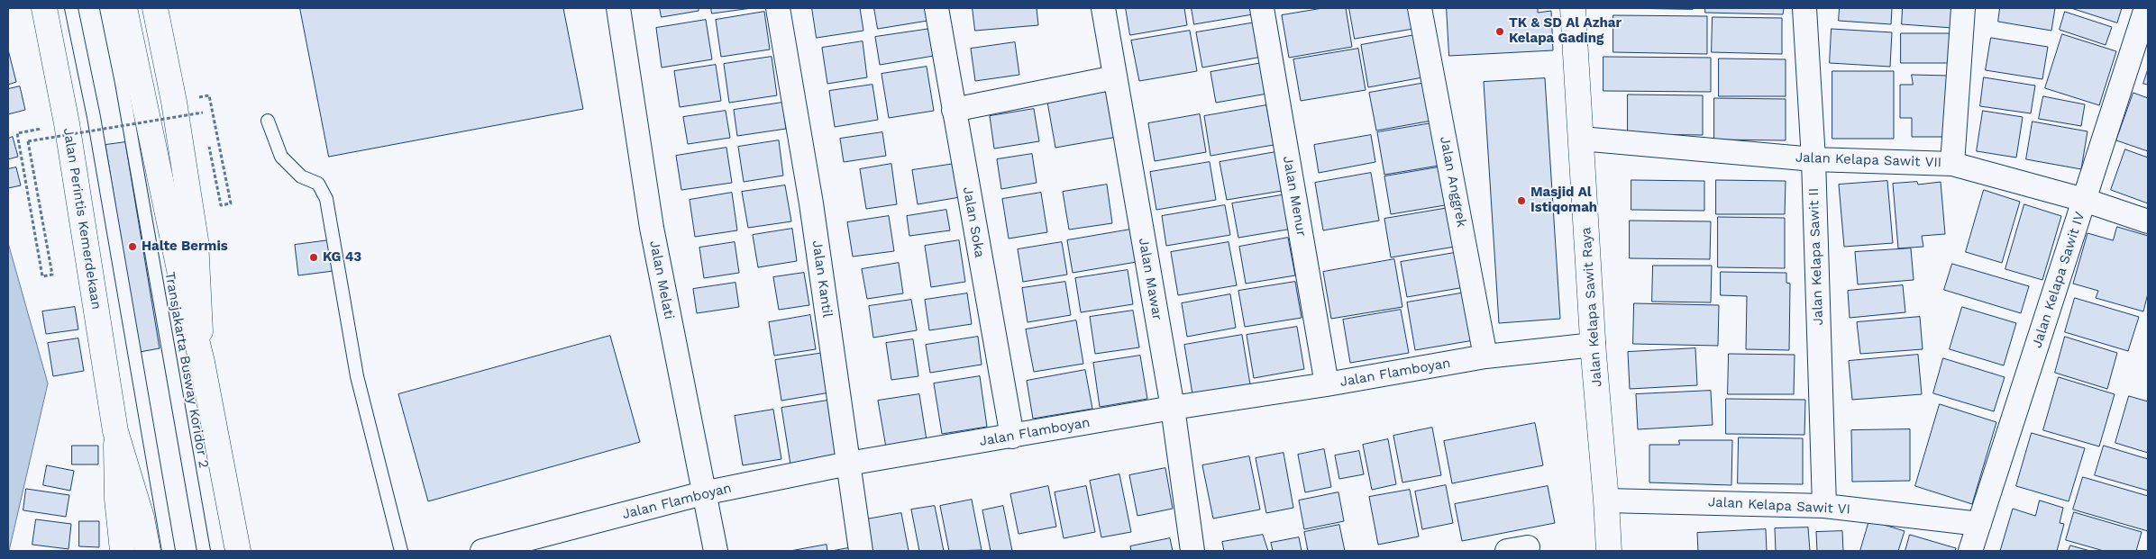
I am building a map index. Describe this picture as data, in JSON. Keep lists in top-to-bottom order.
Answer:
{
  "streets": {
    "main road": ["Jalan Perintis Kemerdekaan", "Jalan Kelapa Sawit Raya"],
    "street": [
      "Jalan Kelapa Sawit VII",
      "Jalan Anggrek",
      "Jalan Menur",
      "Jalan Soka",
      "Jalan Kelapa Sawit II",
      "Jalan Kantil",
      "Jalan Mawar",
      "Jalan Melati",
      "Jalan Kelapa Sawit IV",
      "Jalan Flamboyan",
      "Jalan Kelapa Sawit VI"
    ],
    "lane": ["Transjakarta Busway Koridor 2"]
  },
  "crossings": [
    ["Jalan Kelapa Sawit VII", "Jalan Kelapa Sawit II"],
    ["Jalan Kelapa Sawit VII", "Jalan Kelapa Sawit IV"],
    ["Jalan Kelapa Sawit VII", "Jalan Kelapa Sawit Raya"],
    ["Jalan Anggrek", "Jalan Flamboyan"],
    ["Jalan Menur", "Jalan Flamboyan"],
    ["Jalan Soka", "Jalan Flamboyan"],
    ["Jalan Kelapa Sawit II", "Jalan Kelapa Sawit VI"],
    ["Jalan Kantil", "Jalan Flamboyan"],
    ["Jalan Mawar", "Jalan Flamboyan"],
    ["Jalan Melati", "Jalan Flamboyan"],
    ["Jalan Kelapa Sawit IV", "Jalan Kelapa Sawit VI"],
    ["Jalan Kelapa Sawit Raya", "Jalan Flamboyan"],
    ["Jalan Kelapa Sawit Raya", "Jalan Kelapa Sawit VI"]
  ],
  "places": [
    "TK & SD Al Azhar Kelapa Gading",
    "Masjid Al Istiqomah",
    "Halte Bermis",
    "KG 43"
  ]
}
